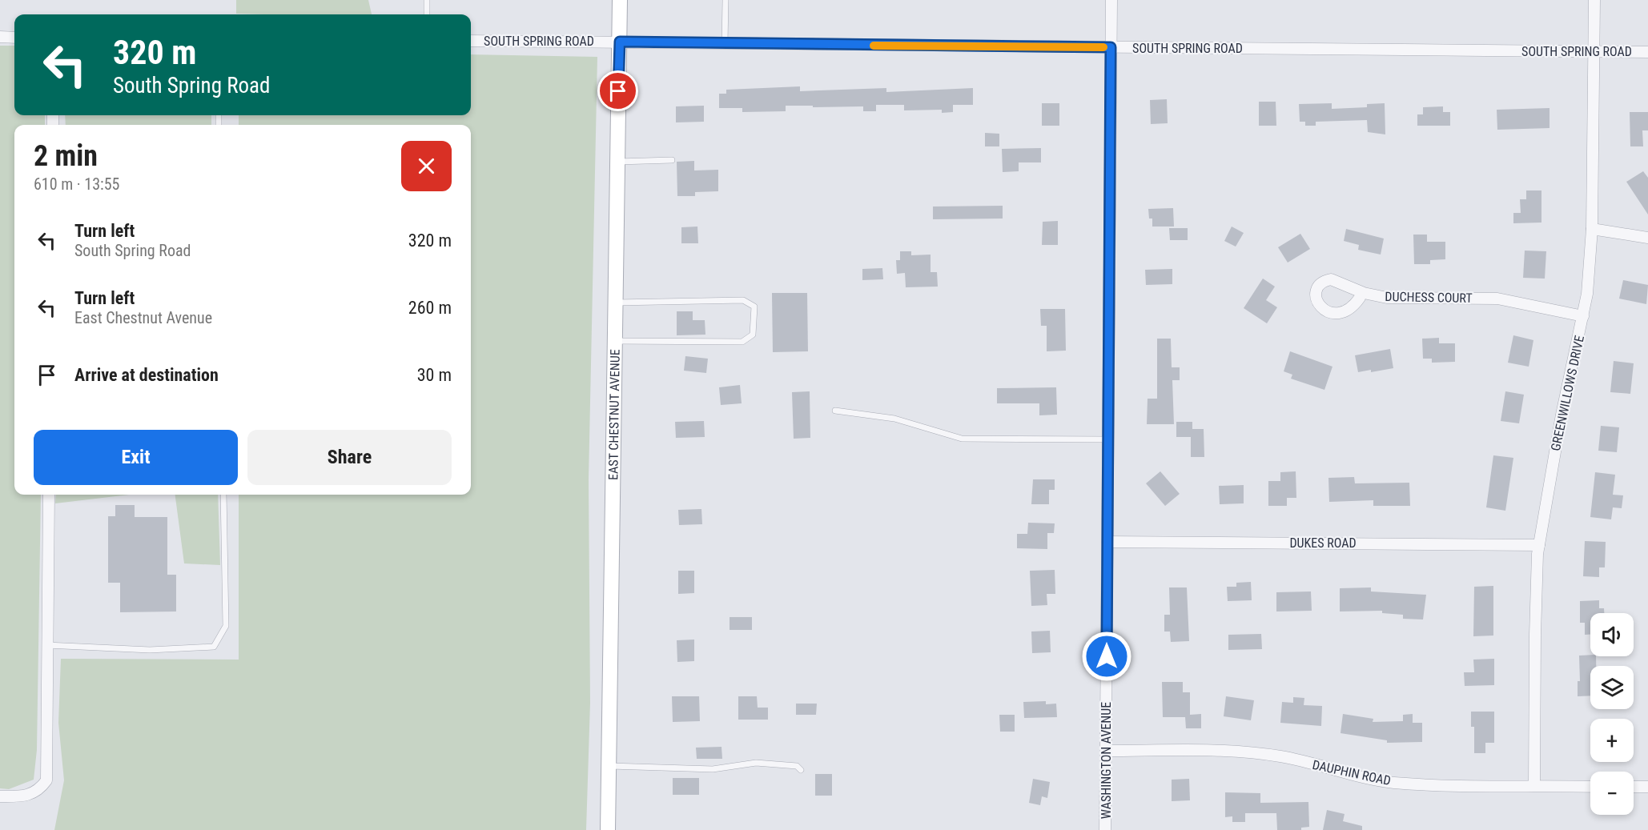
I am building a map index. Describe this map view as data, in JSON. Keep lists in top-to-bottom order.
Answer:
{
  "streets": {
    "street": [
      "SOUTH SPRING ROAD",
      "DUCHESS COURT",
      "GREENWILLOWS DRIVE",
      "EAST CHESTNUT AVENUE",
      "DUKES ROAD",
      "WASHINGTON AVENUE",
      "DAUPHIN ROAD"
    ]
  },
  "crossings": [
    ["SOUTH SPRING ROAD", "GREENWILLOWS DRIVE"],
    ["SOUTH SPRING ROAD", "EAST CHESTNUT AVENUE"],
    ["SOUTH SPRING ROAD", "WASHINGTON AVENUE"],
    ["DUCHESS COURT", "GREENWILLOWS DRIVE"],
    ["GREENWILLOWS DRIVE", "DUKES ROAD"],
    ["GREENWILLOWS DRIVE", "DAUPHIN ROAD"],
    ["DUKES ROAD", "WASHINGTON AVENUE"],
    ["WASHINGTON AVENUE", "DAUPHIN ROAD"]
  ],
  "page": {
    "turn": ["320 m", "South Spring Road"],
    "heading": ["2 min", "610 m · 13:55"],
    "list": [
      {
        "name": "Turn left",
        "note": "South Spring Road",
        "value": "320 m"
      },
      {
        "name": "Turn left",
        "note": "East Chestnut Avenue",
        "value": "260 m"
      },
      {
        "name": "Arrive at destination",
        "value": "30 m"
      }
    ],
    "buttons": ["Exit", "Share"],
    "map_buttons": ["+", "−"]
  }
}
